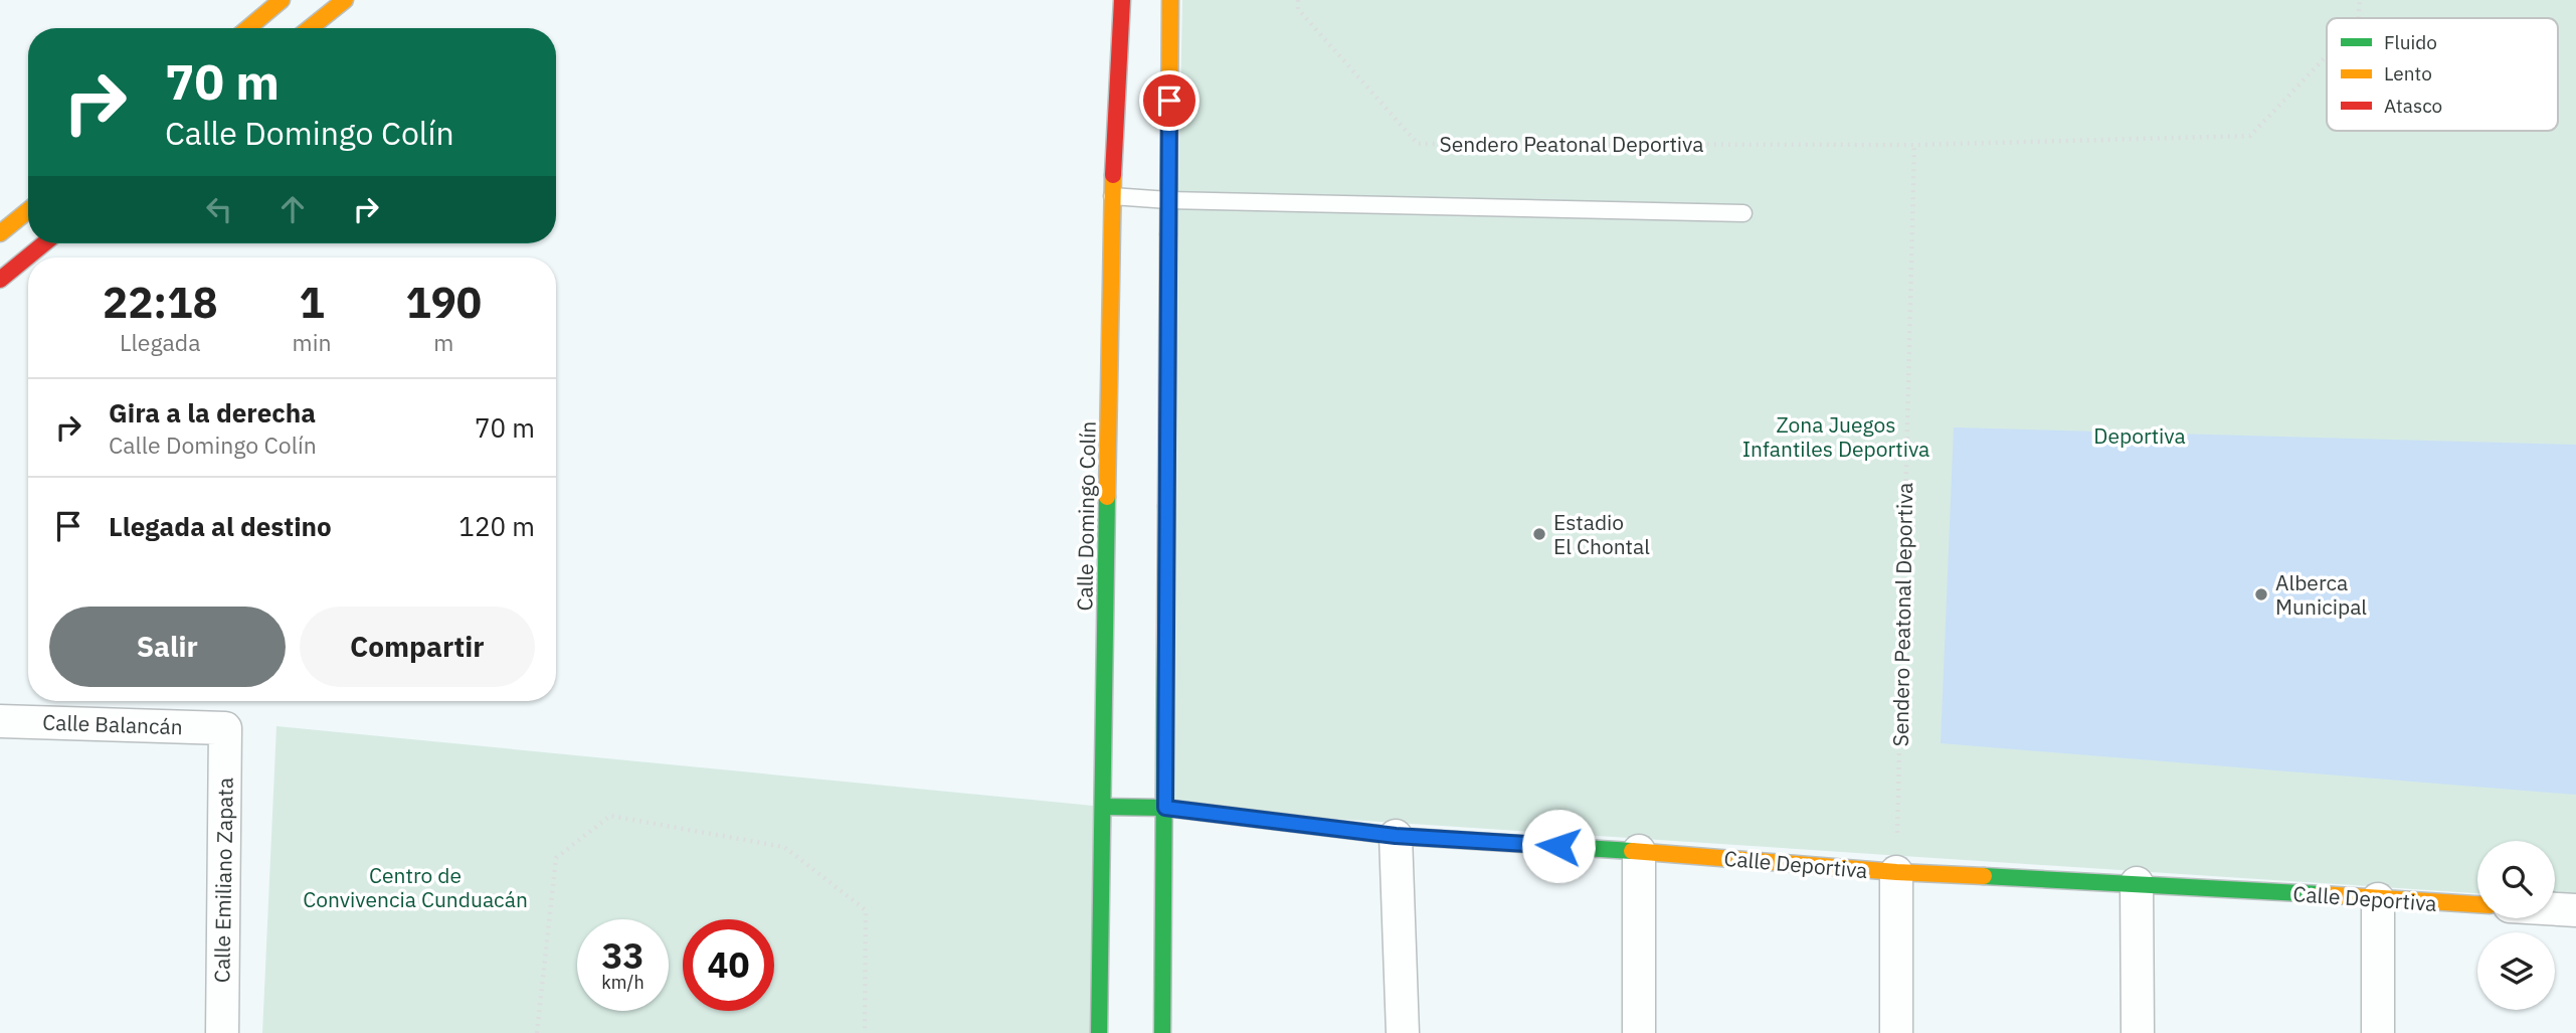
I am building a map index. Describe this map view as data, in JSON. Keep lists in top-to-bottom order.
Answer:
{
  "streets": {
    "street": [
      "Calle Domingo Colín",
      "Calle Balancán",
      "Calle Deportiva",
      "Calle Emiliano Zapata"
    ],
    "path": ["Sendero Peatonal Deportiva"]
  },
  "crossings": [
    ["Sendero Peatonal Deportiva", "Calle Deportiva"],
    ["Calle Domingo Colín", "Calle Deportiva"],
    ["Calle Balancán", "Calle Emiliano Zapata"]
  ],
  "parks": ["Zona Juegos Infantiles Deportiva", "Deportiva", "Centro de Convivencia Cunduacán"],
  "places": ["Estadio El Chontal", "Alberca Municipal"],
  "legend": ["Fluido", "Lento", "Atasco"],
  "page": {
    "turn": ["70 m", "Calle Domingo Colín"],
    "eta": [
      "22:18",
      "Llegada",
      "1",
      "min",
      "190",
      "m"
    ],
    "list": [
      {
        "name": "Gira a la derecha",
        "note": "Calle Domingo Colín",
        "value": "70 m"
      },
      {
        "name": "Llegada al destino",
        "value": "120 m"
      }
    ],
    "buttons": ["Salir", "Compartir"],
    "speed": "33 km/h",
    "limit": "40"
  }
}
